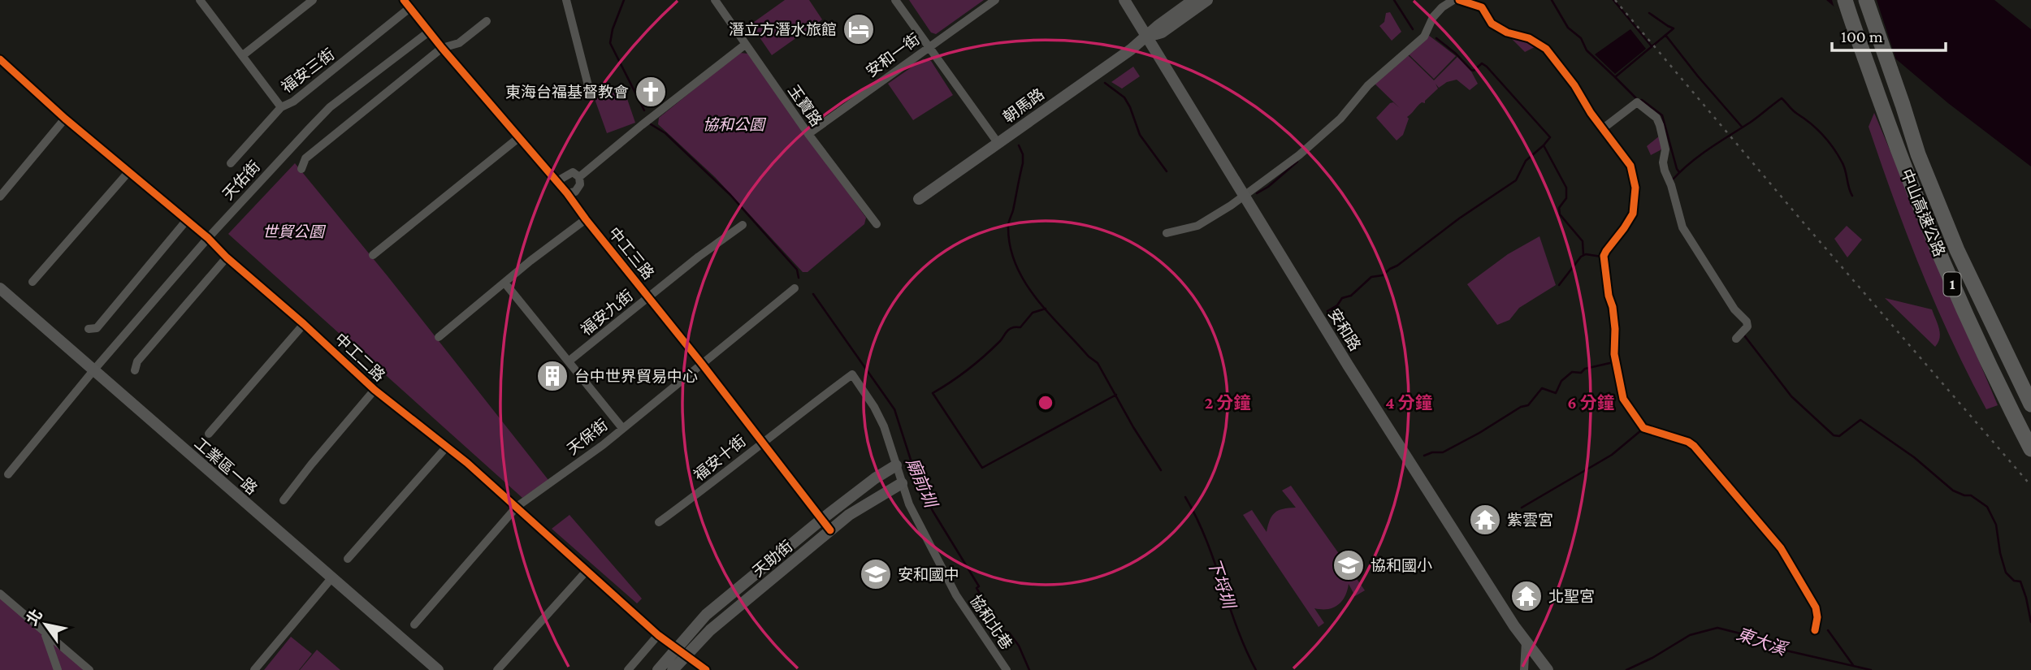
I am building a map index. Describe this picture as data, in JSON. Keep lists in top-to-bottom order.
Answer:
{
  "streets": {
    "highway": ["中山高速公路", "1"],
    "street": [
      "安和一街",
      "福安三街",
      "玉寶路",
      "朝馬路",
      "天佑街",
      "中工三路",
      "福安九街",
      "安和路",
      "中工二路",
      "天保街",
      "福安十街",
      "工業區一路",
      "天助街",
      "協和北巷"
    ]
  },
  "crossings": [
    ["安和一街", "玉寶路"],
    ["福安三街", "中工三路"],
    ["朝馬路", "安和路"],
    ["天佑街", "中工三路"],
    ["天佑街", "中工二路"],
    ["天佑街", "工業區一路"],
    ["中工三路", "福安九街"],
    ["中工三路", "天保街"],
    ["中工三路", "福安十街"],
    ["中工三路", "天助街"],
    ["中工二路", "天保街"],
    ["中工二路", "天助街"],
    ["福安十街", "協和北巷"],
    ["天助街", "協和北巷"]
  ],
  "water": ["廟前圳", "下埒圳", "東大溪"],
  "parks": ["協和公園", "世貿公園"],
  "places": {
    "hotel": ["潛立方潛水旅館"],
    "church": ["東海台福基督教會"],
    "building": ["台中世界貿易中心"],
    "temple": ["紫雲宮", "北聖宮"],
    "school or university": ["協和國小", "安和國中"]
  },
  "scale_bar": "100 m",
  "north": "top left",
  "rings": ["2 分鐘", "4 分鐘", "6 分鐘"]
}
